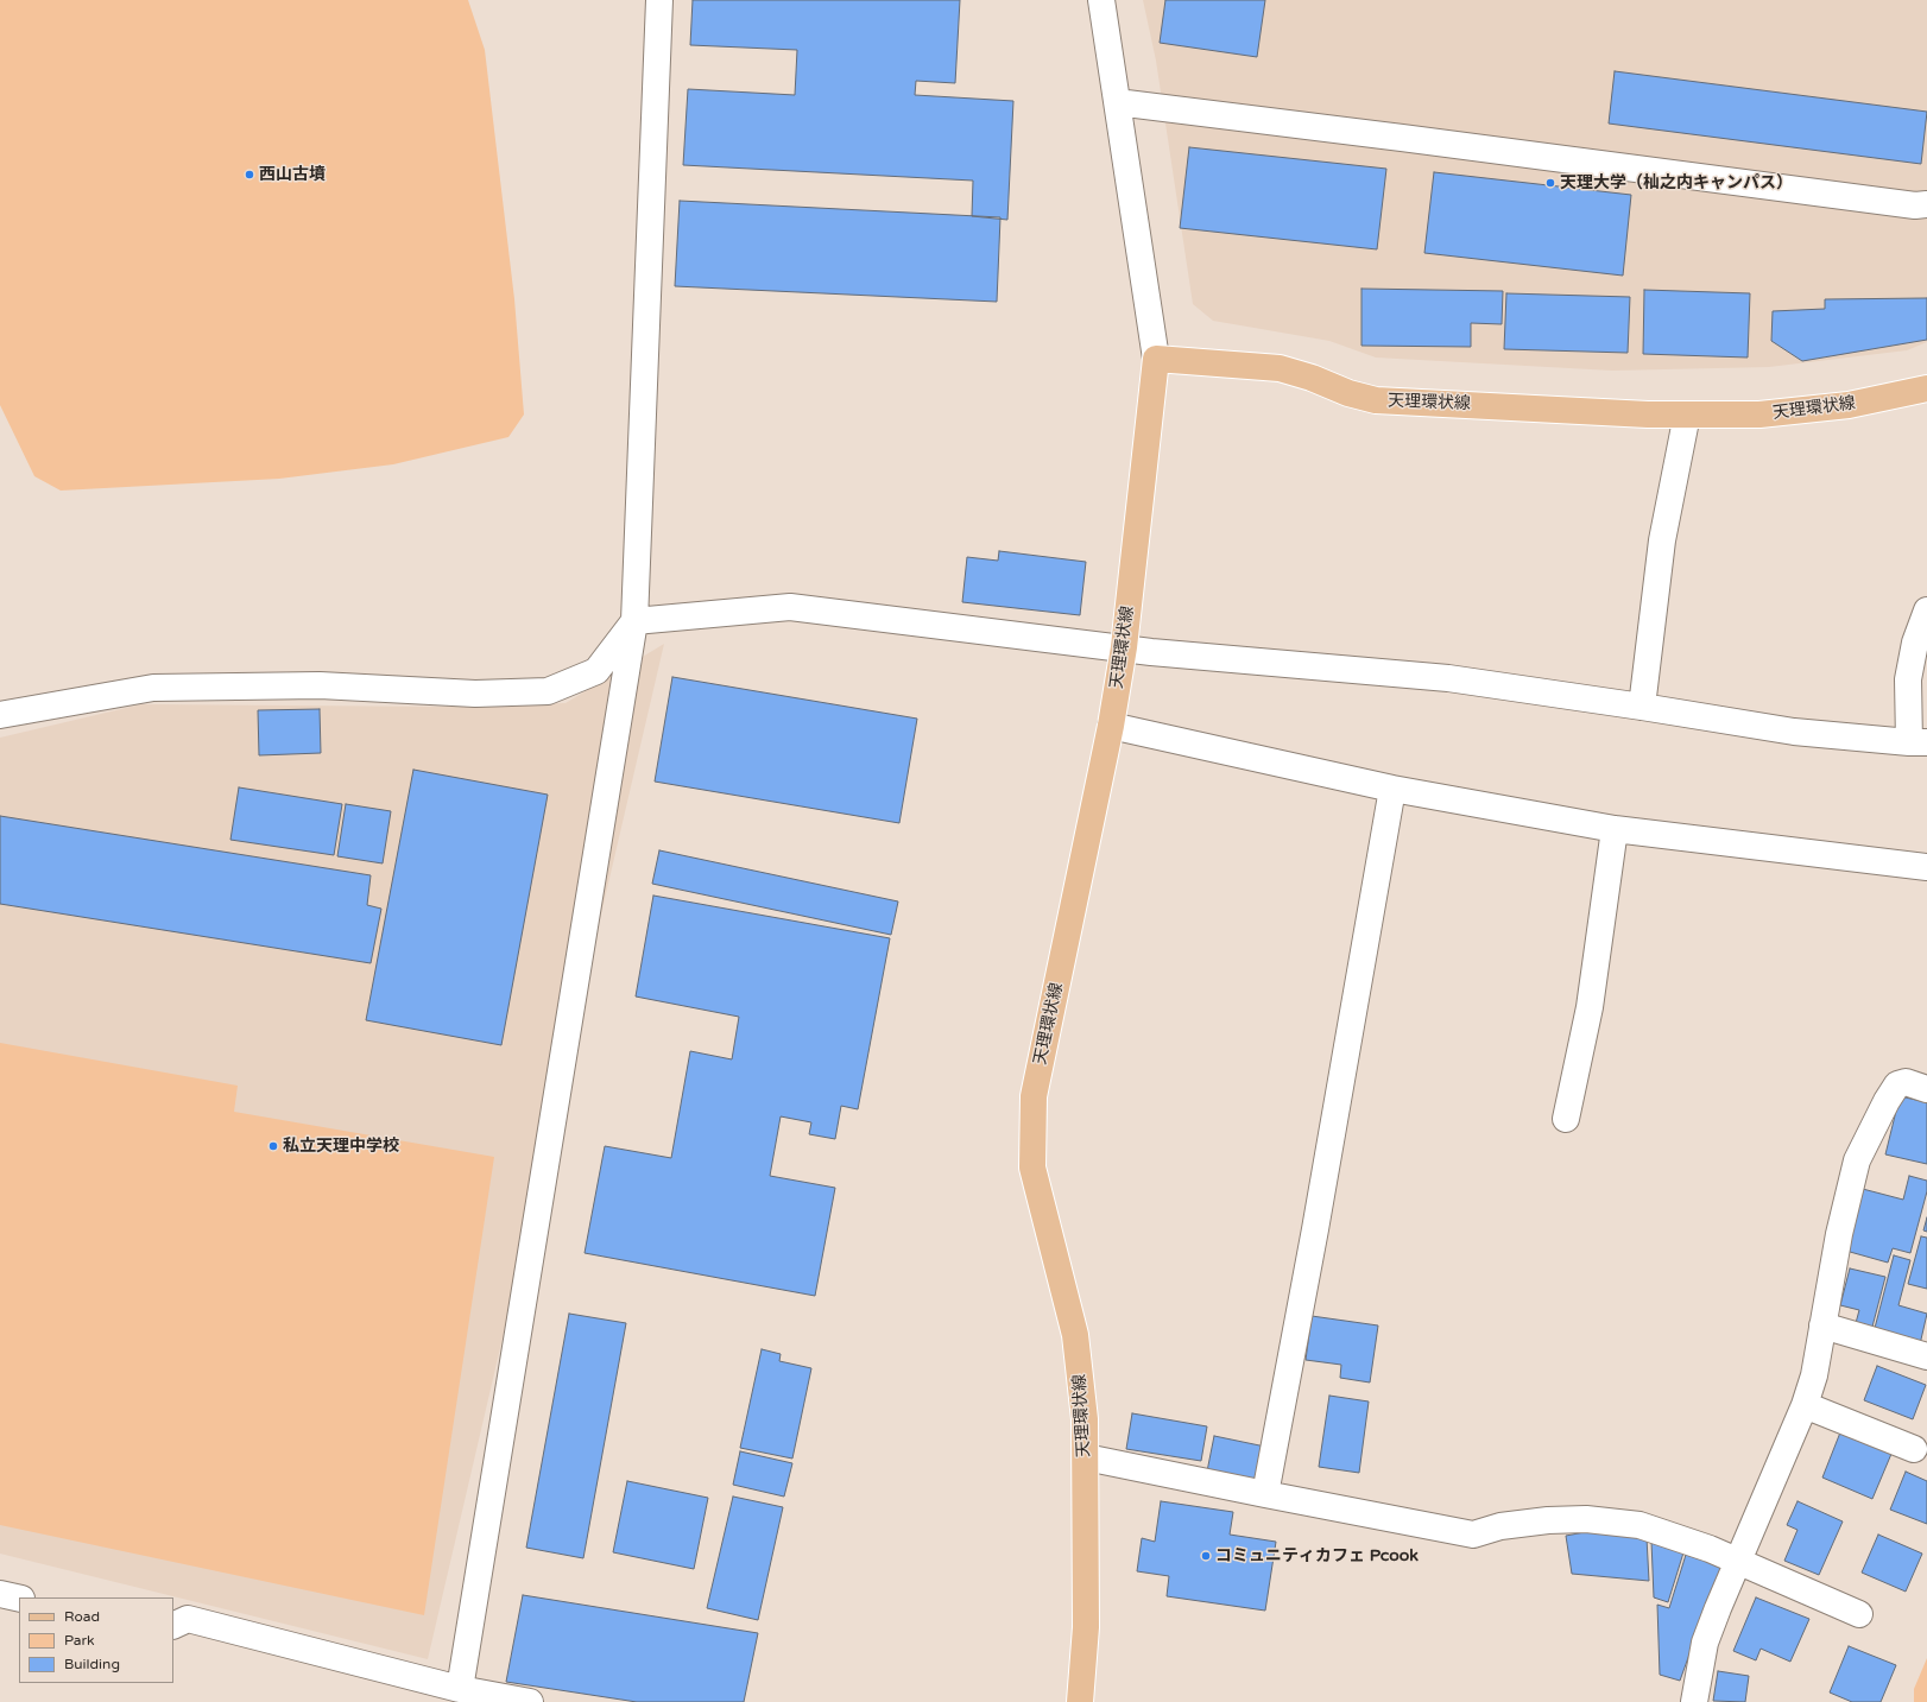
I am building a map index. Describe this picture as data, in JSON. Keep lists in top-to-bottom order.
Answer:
{
  "streets": {
    "main road": ["天理環状線"]
  },
  "places": [
    "西山古墳",
    "天理大学（杣之内キャンパス）",
    "私立天理中学校",
    "コミュニティカフェ Pcook"
  ],
  "legend": ["Road", "Park", "Building"]
}
